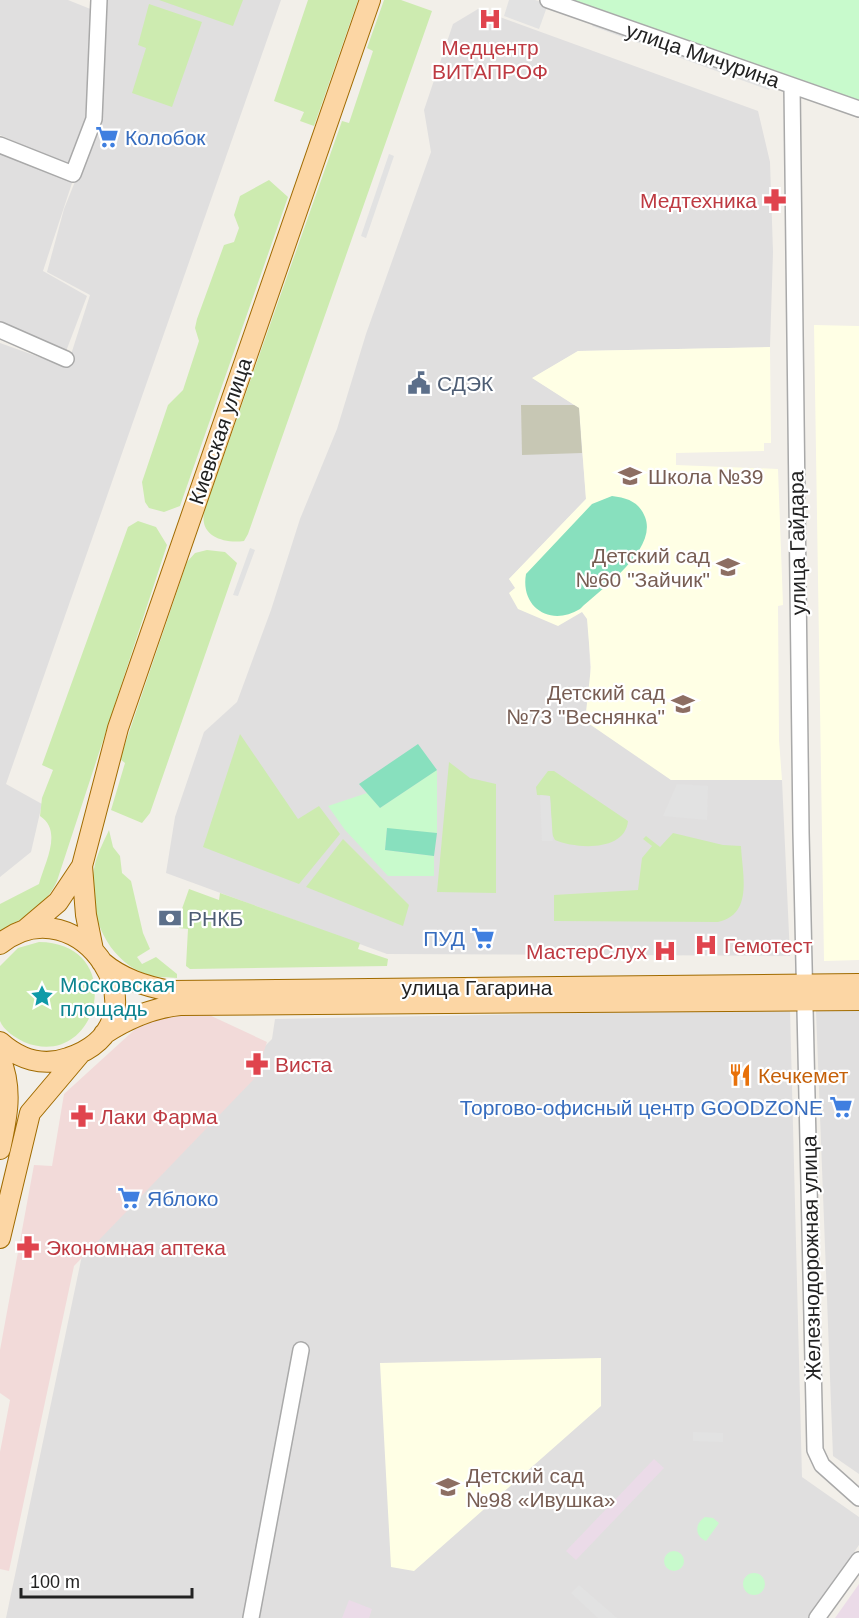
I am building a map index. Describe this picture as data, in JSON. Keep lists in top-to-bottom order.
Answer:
{
  "streets": {
    "main road": ["Киевская улица", "улица Гагарина"],
    "street": ["улица Мичурина", "улица Гайдара", "Железнодорожная улица"]
  },
  "crossings": [
    ["улица Мичурина", "улица Гайдара"],
    ["Киевская улица", "улица Гагарина"],
    ["улица Гайдара", "улица Гагарина"],
    ["улица Гайдара", "Железнодорожная улица"],
    ["улица Гагарина", "Железнодорожная улица"]
  ],
  "places": {
    "hospital": ["Медцентр ВИТАПРОФ", "Гемотест", "МастерСлух"],
    "supermarket": [
      "Колобок",
      "ПУД",
      "Торгово-офисный центр GOODZONE",
      "Яблоко"
    ],
    "pharmacy": [
      "Медтехника",
      "Виста",
      "Лаки Фарма",
      "Экономная аптека"
    ],
    "public building": ["СДЭК"],
    "school or university": [
      "Школа №39",
      "Детский сад №60 \"Зайчик\"",
      "Детский сад №73 \"Веснянка\"",
      "Детский сад №98 «Ивушка»"
    ],
    "bank": ["РНКБ"],
    "place": ["Московская площадь"],
    "restaurant": ["Кечкемет"]
  },
  "scale_bar": "100 m"
}
